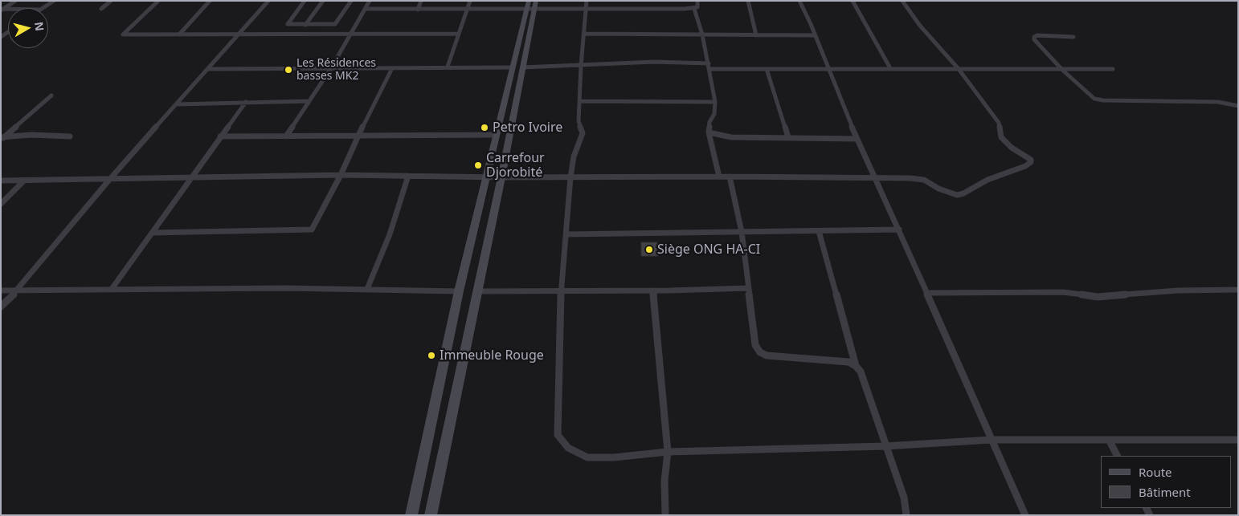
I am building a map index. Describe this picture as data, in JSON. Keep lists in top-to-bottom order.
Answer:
{
  "places": [
    "Les Résidences basses MK2",
    "Petro Ivoire",
    "Carrefour Djorobité",
    "Siège ONG HA-CI",
    "Immeuble Rouge"
  ],
  "legend": ["Route", "Bâtiment"],
  "north": "right"
}
